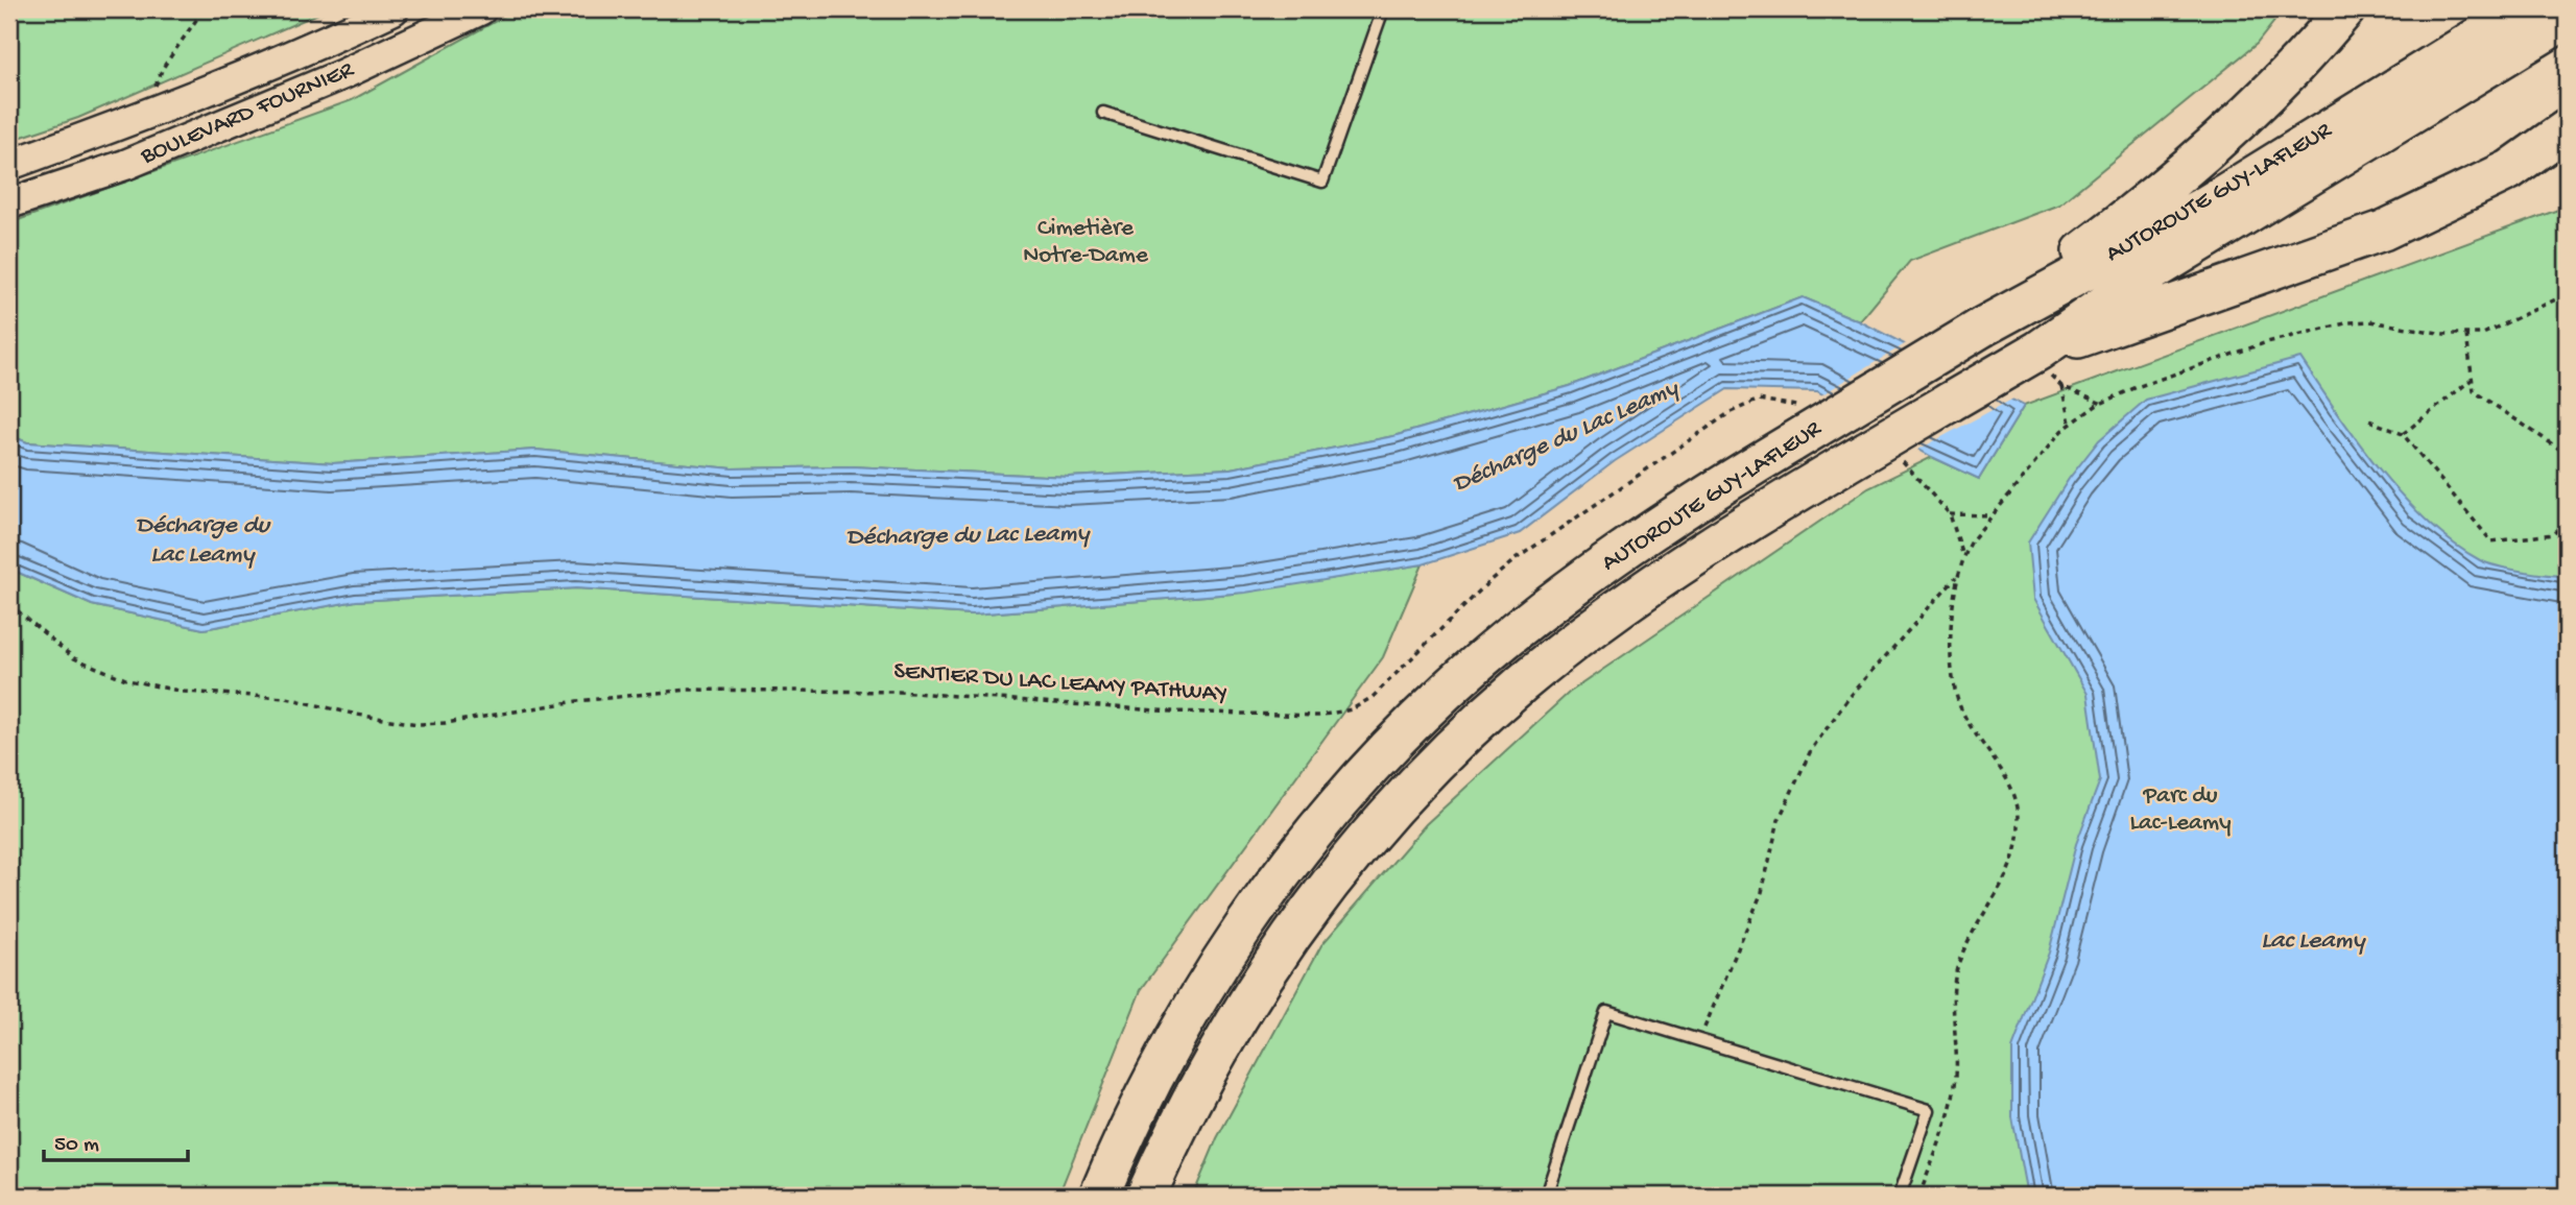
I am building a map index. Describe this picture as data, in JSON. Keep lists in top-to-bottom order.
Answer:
{
  "streets": {
    "highway": ["AUTOROUTE GUY-LAFLEUR"],
    "main road": ["BOULEVARD FOURNIER"],
    "path": ["SENTIER DU LAC LEAMY PATHWAY"]
  },
  "crossings": [
    ["AUTOROUTE GUY-LAFLEUR", "SENTIER DU LAC LEAMY PATHWAY"]
  ],
  "water": ["Décharge du Lac Leamy", "Lac Leamy"],
  "parks": ["Cimetière Notre-Dame", "Parc du Lac-Leamy"],
  "scale_bar": "50 m"
}
